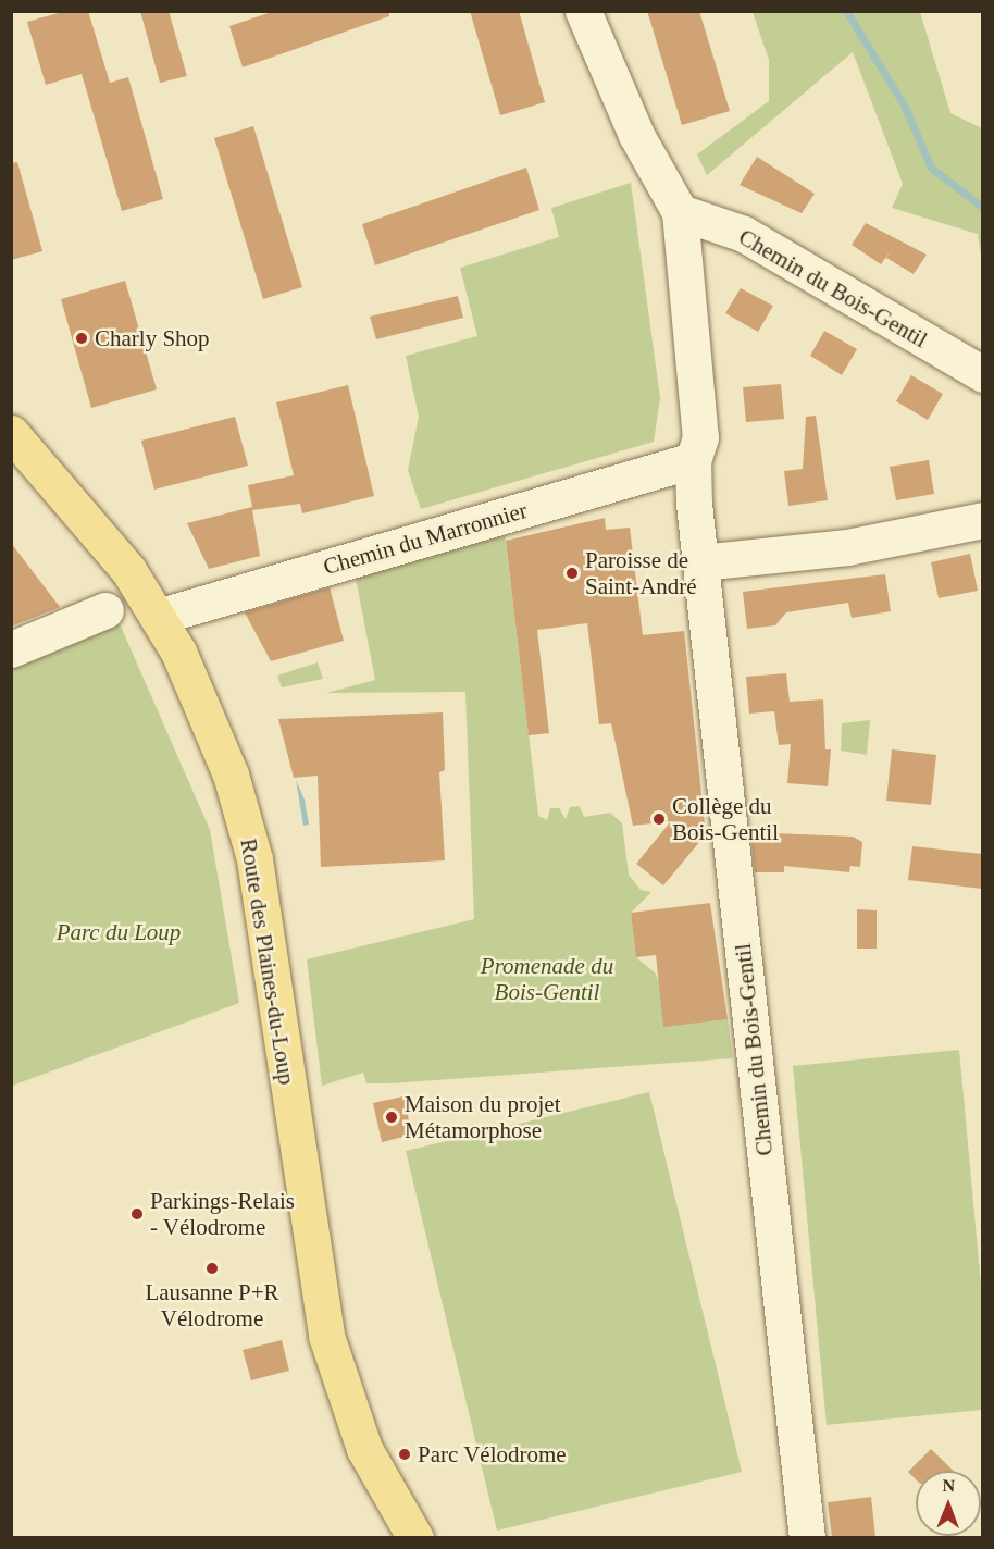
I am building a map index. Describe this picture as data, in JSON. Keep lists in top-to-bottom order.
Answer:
{
  "streets": {
    "main road": ["Route des Plaines-du-Loup"],
    "street": ["Chemin du Bois-Gentil", "Chemin du Marronnier"]
  },
  "crossings": [
    ["Chemin du Bois-Gentil", "Chemin du Marronnier"],
    ["Chemin du Marronnier", "Route des Plaines-du-Loup"]
  ],
  "parks": ["Parc du Loup", "Promenade du Bois-Gentil"],
  "places": [
    "Charly Shop",
    "Paroisse de Saint-André",
    "Collège du Bois-Gentil",
    "Maison du projet Métamorphose",
    "Parkings-Relais - Vélodrome",
    "Lausanne P+R Vélodrome",
    "Parc Vélodrome"
  ],
  "north": "top"
}
